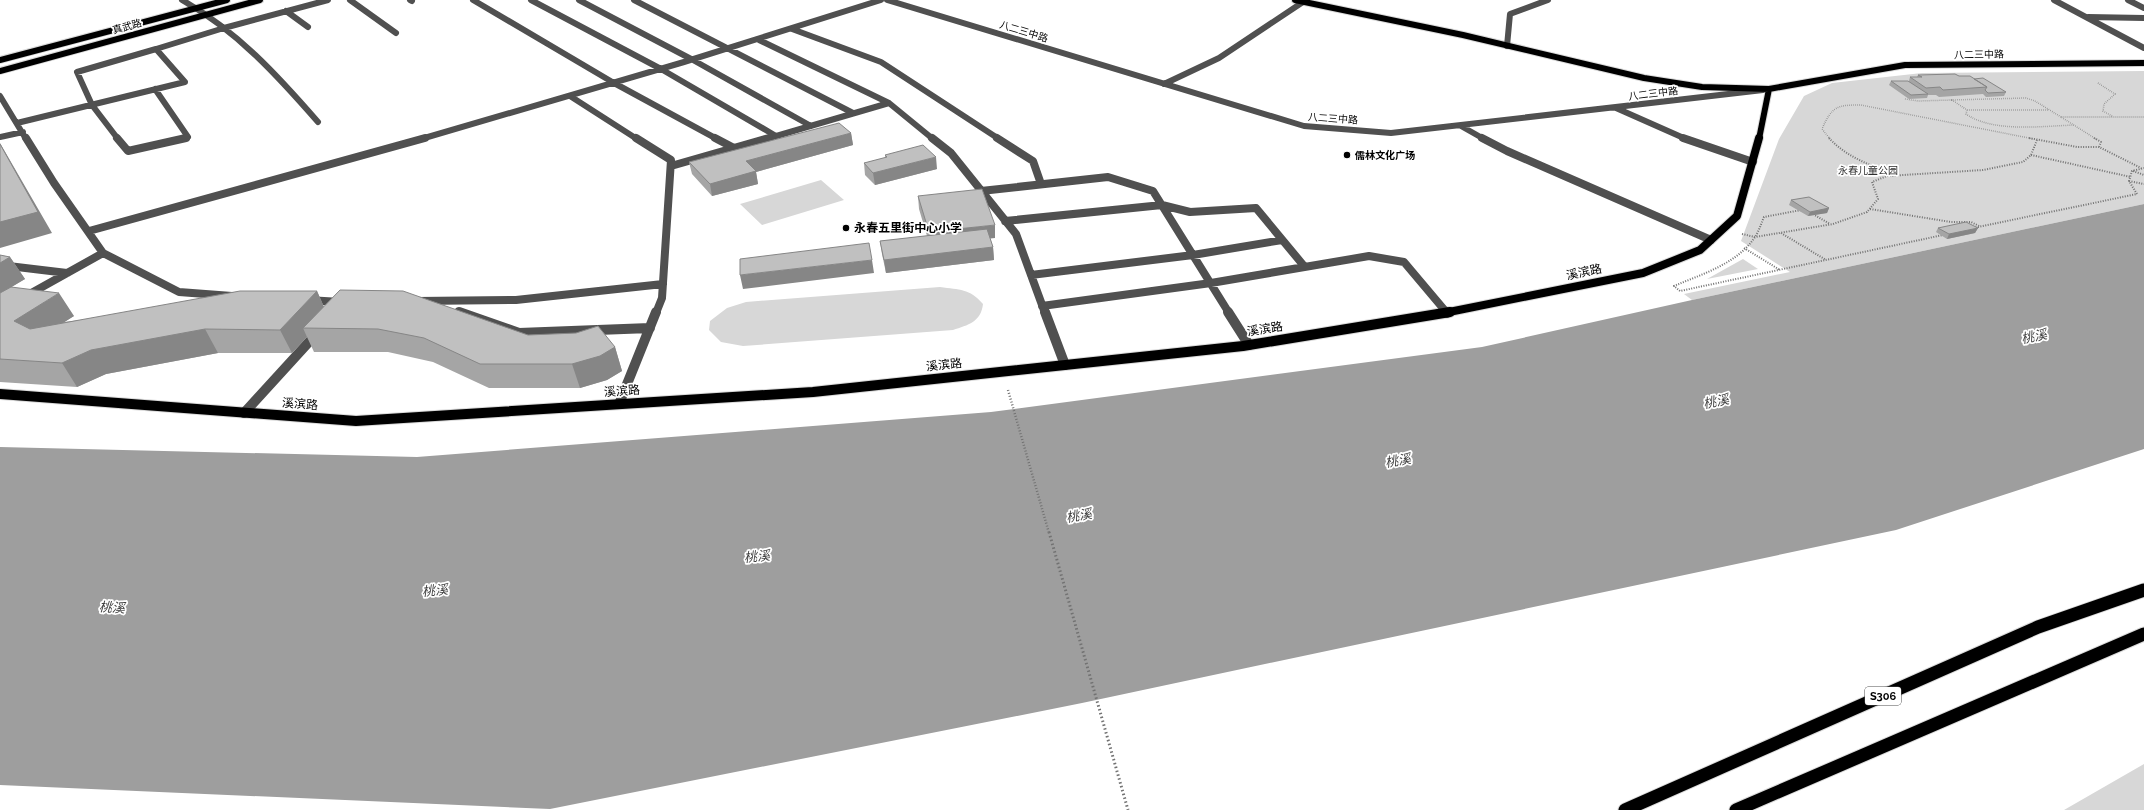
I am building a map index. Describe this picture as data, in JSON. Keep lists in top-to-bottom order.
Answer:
{
  "streets": {
    "main road": [
      "真武路",
      "八二三中路",
      "溪滨路",
      "S306"
    ]
  },
  "crossings": [
    ["八二三中路", "溪滨路"]
  ],
  "water": ["桃溪"],
  "parks": ["永春儿童公园"],
  "places": ["儒林文化广场", "永春五里街中心小学"]
}
